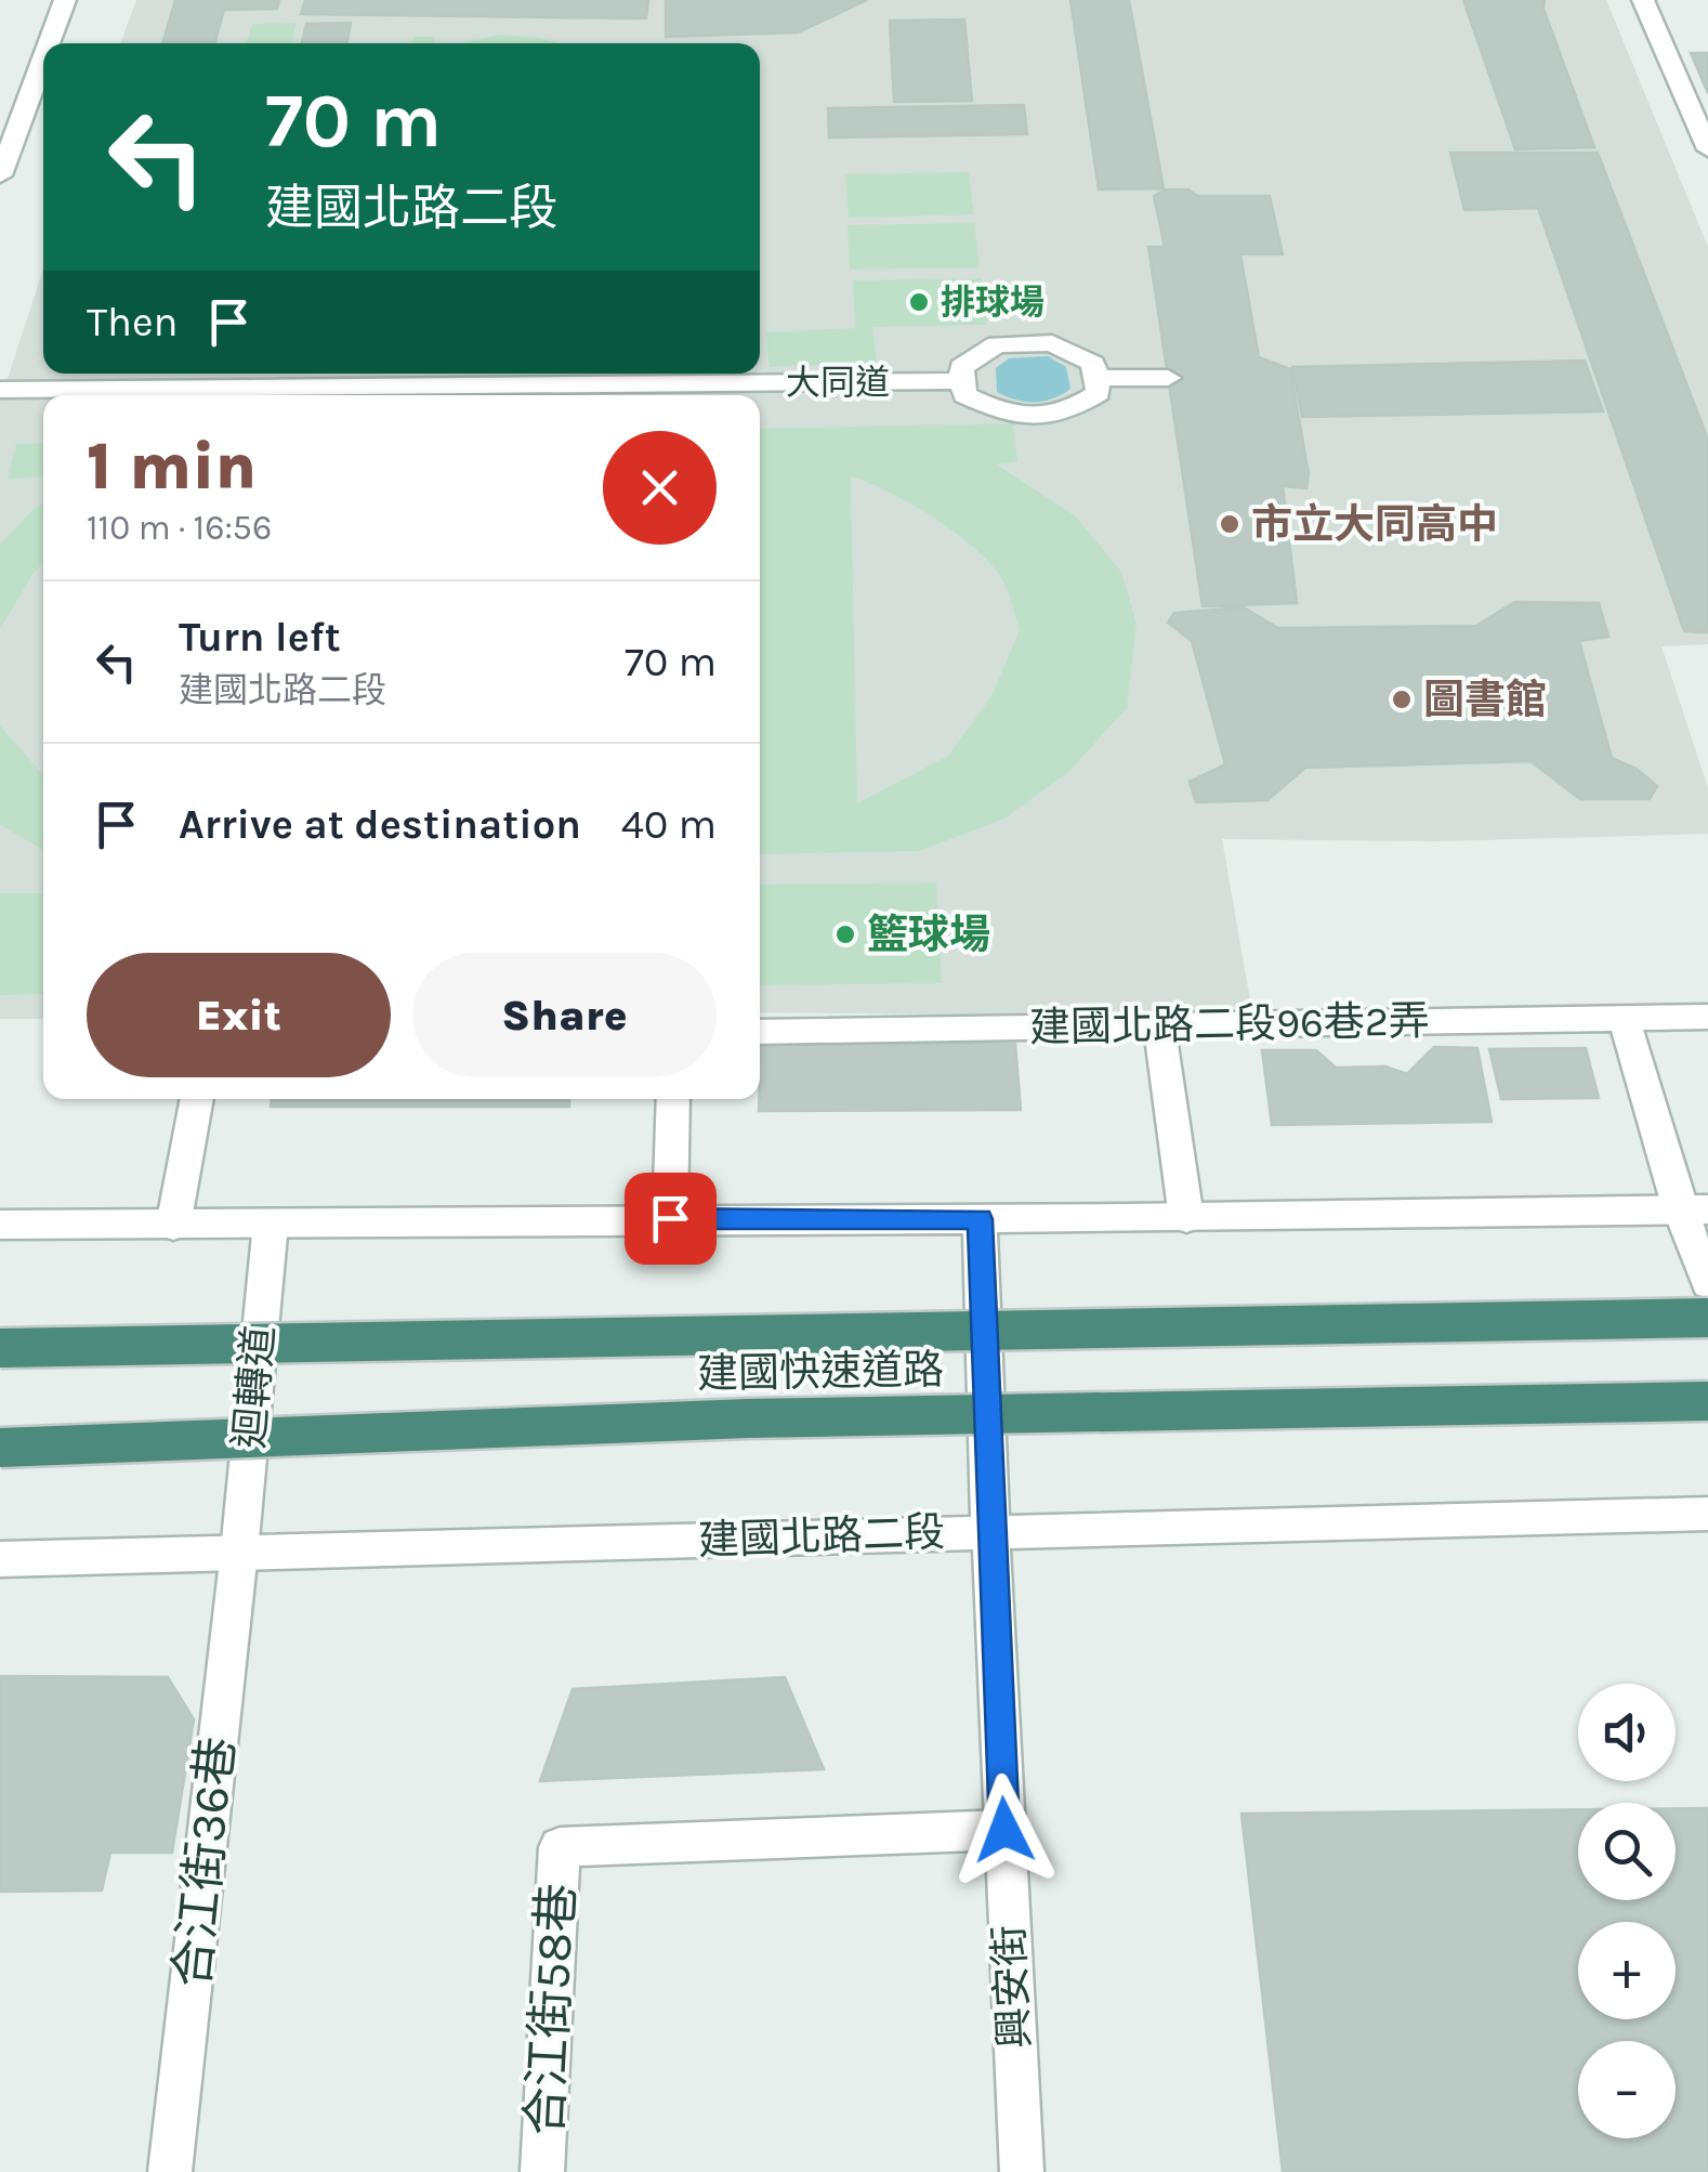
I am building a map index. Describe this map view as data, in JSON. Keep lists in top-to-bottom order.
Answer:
{
  "streets": {
    "highway": ["建國快速道路"],
    "street": [
      "大同道",
      "建國北路二段96巷2弄",
      "迴轉道",
      "建國北路二段",
      "合江街36巷",
      "興安街",
      "合江街58巷"
    ]
  },
  "crossings": [
    ["迴轉道", "建國北路二段"],
    ["迴轉道", "合江街36巷"],
    ["建國北路二段", "合江街36巷"],
    ["建國北路二段", "興安街"],
    ["興安街", "合江街58巷"]
  ],
  "places": [
    "排球場",
    "市立大同高中",
    "圖書館",
    "籃球場"
  ],
  "page": {
    "turn": ["70 m", "建國北路二段"],
    "then": "Then",
    "heading": ["1 min", "110 m · 16:56"],
    "list": [
      {
        "name": "Turn left",
        "note": "建國北路二段",
        "value": "70 m"
      },
      {
        "name": "Arrive at destination",
        "value": "40 m"
      }
    ],
    "buttons": ["Exit", "Share"],
    "map_buttons": ["+", "−"]
  }
}
